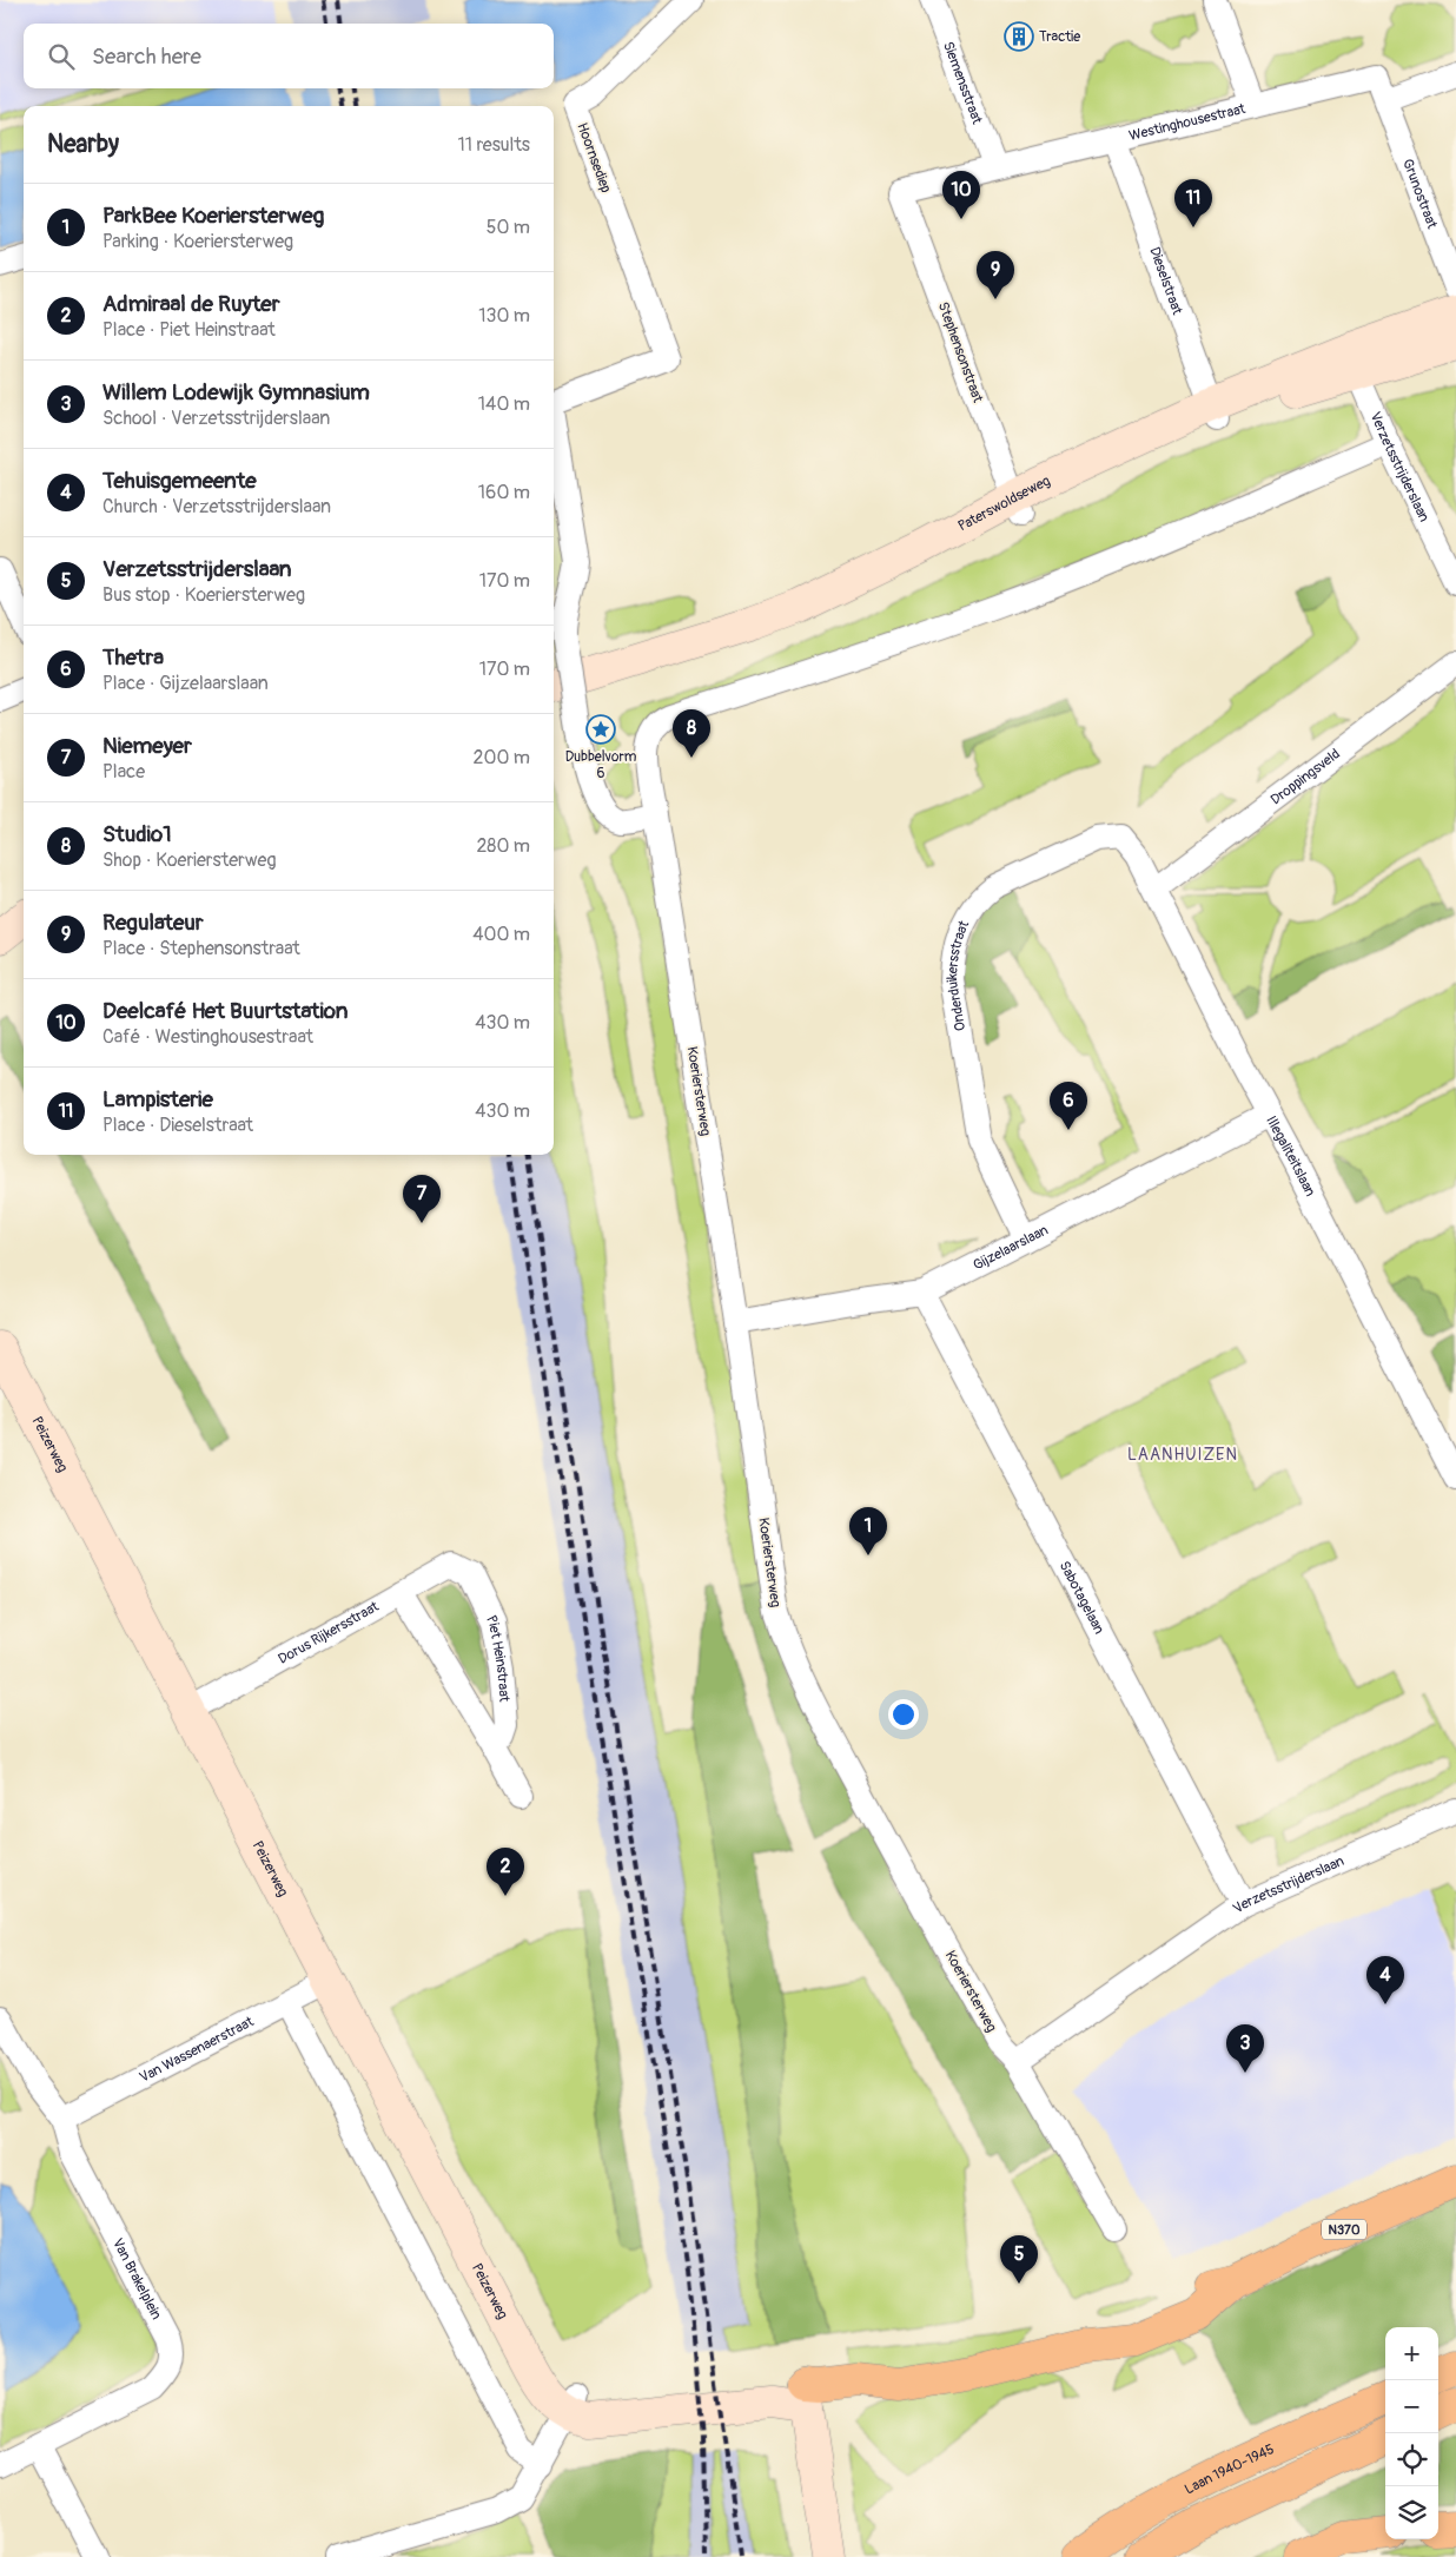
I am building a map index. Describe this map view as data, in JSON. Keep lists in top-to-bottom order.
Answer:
{
  "streets": {
    "highway": ["N370", "Laan 1940-1945"],
    "main road": ["Paterswoldseweg", "Peizerweg"],
    "street": [
      "Siemensstraat",
      "Westinghousestraat",
      "Hoornsediep",
      "Grunostraat",
      "Dieselstraat",
      "Stephensonstraat",
      "Verzetsstrijderslaan",
      "Droppingsveld",
      "Onderduikersstraat",
      "Koeriersterweg",
      "Illegaliteitslaan",
      "Gijzelaarslaan",
      "Sabotagelaan",
      "Dorus Rijkersstraat",
      "Piet Heinstraat",
      "Van Wassenaerstraat",
      "Van Brakelplein"
    ]
  },
  "crossings": [
    ["Siemensstraat", "Westinghousestraat"],
    ["Westinghousestraat", "Grunostraat"],
    ["Westinghousestraat", "Dieselstraat"],
    ["Westinghousestraat", "Stephensonstraat"],
    ["Hoornsediep", "Koeriersterweg"],
    ["Dieselstraat", "Paterswoldseweg"],
    ["Stephensonstraat", "Paterswoldseweg"],
    ["Verzetsstrijderslaan", "Paterswoldseweg"],
    ["Verzetsstrijderslaan", "Koeriersterweg"],
    ["Verzetsstrijderslaan", "Sabotagelaan"],
    ["Droppingsveld", "Illegaliteitslaan"],
    ["Onderduikersstraat", "Illegaliteitslaan"],
    ["Onderduikersstraat", "Gijzelaarslaan"],
    ["Koeriersterweg", "Gijzelaarslaan"],
    ["Illegaliteitslaan", "Gijzelaarslaan"],
    ["Gijzelaarslaan", "Sabotagelaan"],
    ["Peizerweg", "Dorus Rijkersstraat"],
    ["Peizerweg", "Van Wassenaerstraat"],
    ["Peizerweg", "N370"],
    ["Dorus Rijkersstraat", "Piet Heinstraat"],
    ["Van Wassenaerstraat", "Van Brakelplein"]
  ],
  "districts": ["LAANHUIZEN"],
  "places": {
    "building": ["Tractie"],
    "place": ["Dubbelvorm 6"]
  },
  "page": {
    "search": "Search here",
    "heading": ["Nearby", "11 results"],
    "pins": [
      "10",
      "11",
      "9",
      "8",
      "6",
      "7",
      "1",
      "2",
      "4",
      "3",
      "5"
    ],
    "list": [
      {
        "mark": "1",
        "name": "ParkBee Koeriersterweg",
        "note": "Parking · Koeriersterweg",
        "value": "50 m"
      },
      {
        "mark": "2",
        "name": "Admiraal de Ruyter",
        "note": "Place · Piet Heinstraat",
        "value": "130 m"
      },
      {
        "mark": "3",
        "name": "Willem Lodewijk Gymnasium",
        "note": "School · Verzetsstrijderslaan",
        "value": "140 m"
      },
      {
        "mark": "4",
        "name": "Tehuisgemeente",
        "note": "Church · Verzetsstrijderslaan",
        "value": "160 m"
      },
      {
        "mark": "5",
        "name": "Verzetsstrijderslaan",
        "note": "Bus stop · Koeriersterweg",
        "value": "170 m"
      },
      {
        "mark": "6",
        "name": "Thetra",
        "note": "Place · Gijzelaarslaan",
        "value": "170 m"
      },
      {
        "mark": "7",
        "name": "Niemeyer",
        "note": "Place",
        "value": "200 m"
      },
      {
        "mark": "8",
        "name": "Studio1",
        "note": "Shop · Koeriersterweg",
        "value": "280 m"
      },
      {
        "mark": "9",
        "name": "Regulateur",
        "note": "Place · Stephensonstraat",
        "value": "400 m"
      },
      {
        "mark": "10",
        "name": "Deelcafé Het Buurtstation",
        "note": "Café · Westinghousestraat",
        "value": "430 m"
      },
      {
        "mark": "11",
        "name": "Lampisterie",
        "note": "Place · Dieselstraat",
        "value": "430 m"
      }
    ],
    "map_buttons": ["+", "−"]
  }
}
